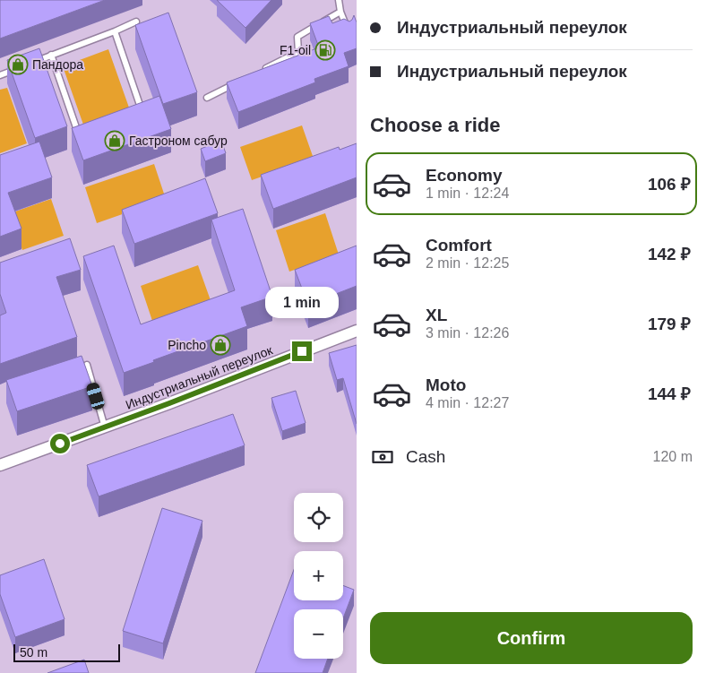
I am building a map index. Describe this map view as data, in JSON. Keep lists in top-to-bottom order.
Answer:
{
  "streets": {
    "street": ["Индустриальный переулок"]
  },
  "places": {
    "fuel station": ["F1-oil"],
    "shop": ["Пандора", "Гастроном сабур", "Pincho"]
  },
  "scale_bar": "50 m",
  "page": {
    "banner": ["Индустриальный переулок", "Индустриальный переулок"],
    "heading": "Choose a ride",
    "list": [
      {
        "name": "Economy",
        "note": "1 min · 12:24",
        "value": "106 ₽"
      },
      {
        "name": "Comfort",
        "note": "2 min · 12:25",
        "value": "142 ₽"
      },
      {
        "name": "XL",
        "note": "3 min · 12:26",
        "value": "179 ₽"
      },
      {
        "name": "Moto",
        "note": "4 min · 12:27",
        "value": "144 ₽"
      }
    ],
    "bubble": "1 min",
    "pay": ["Cash", "120 m"],
    "map_buttons": ["+", "−"],
    "buttons": "Confirm",
    "scale": "50 m"
  }
}
